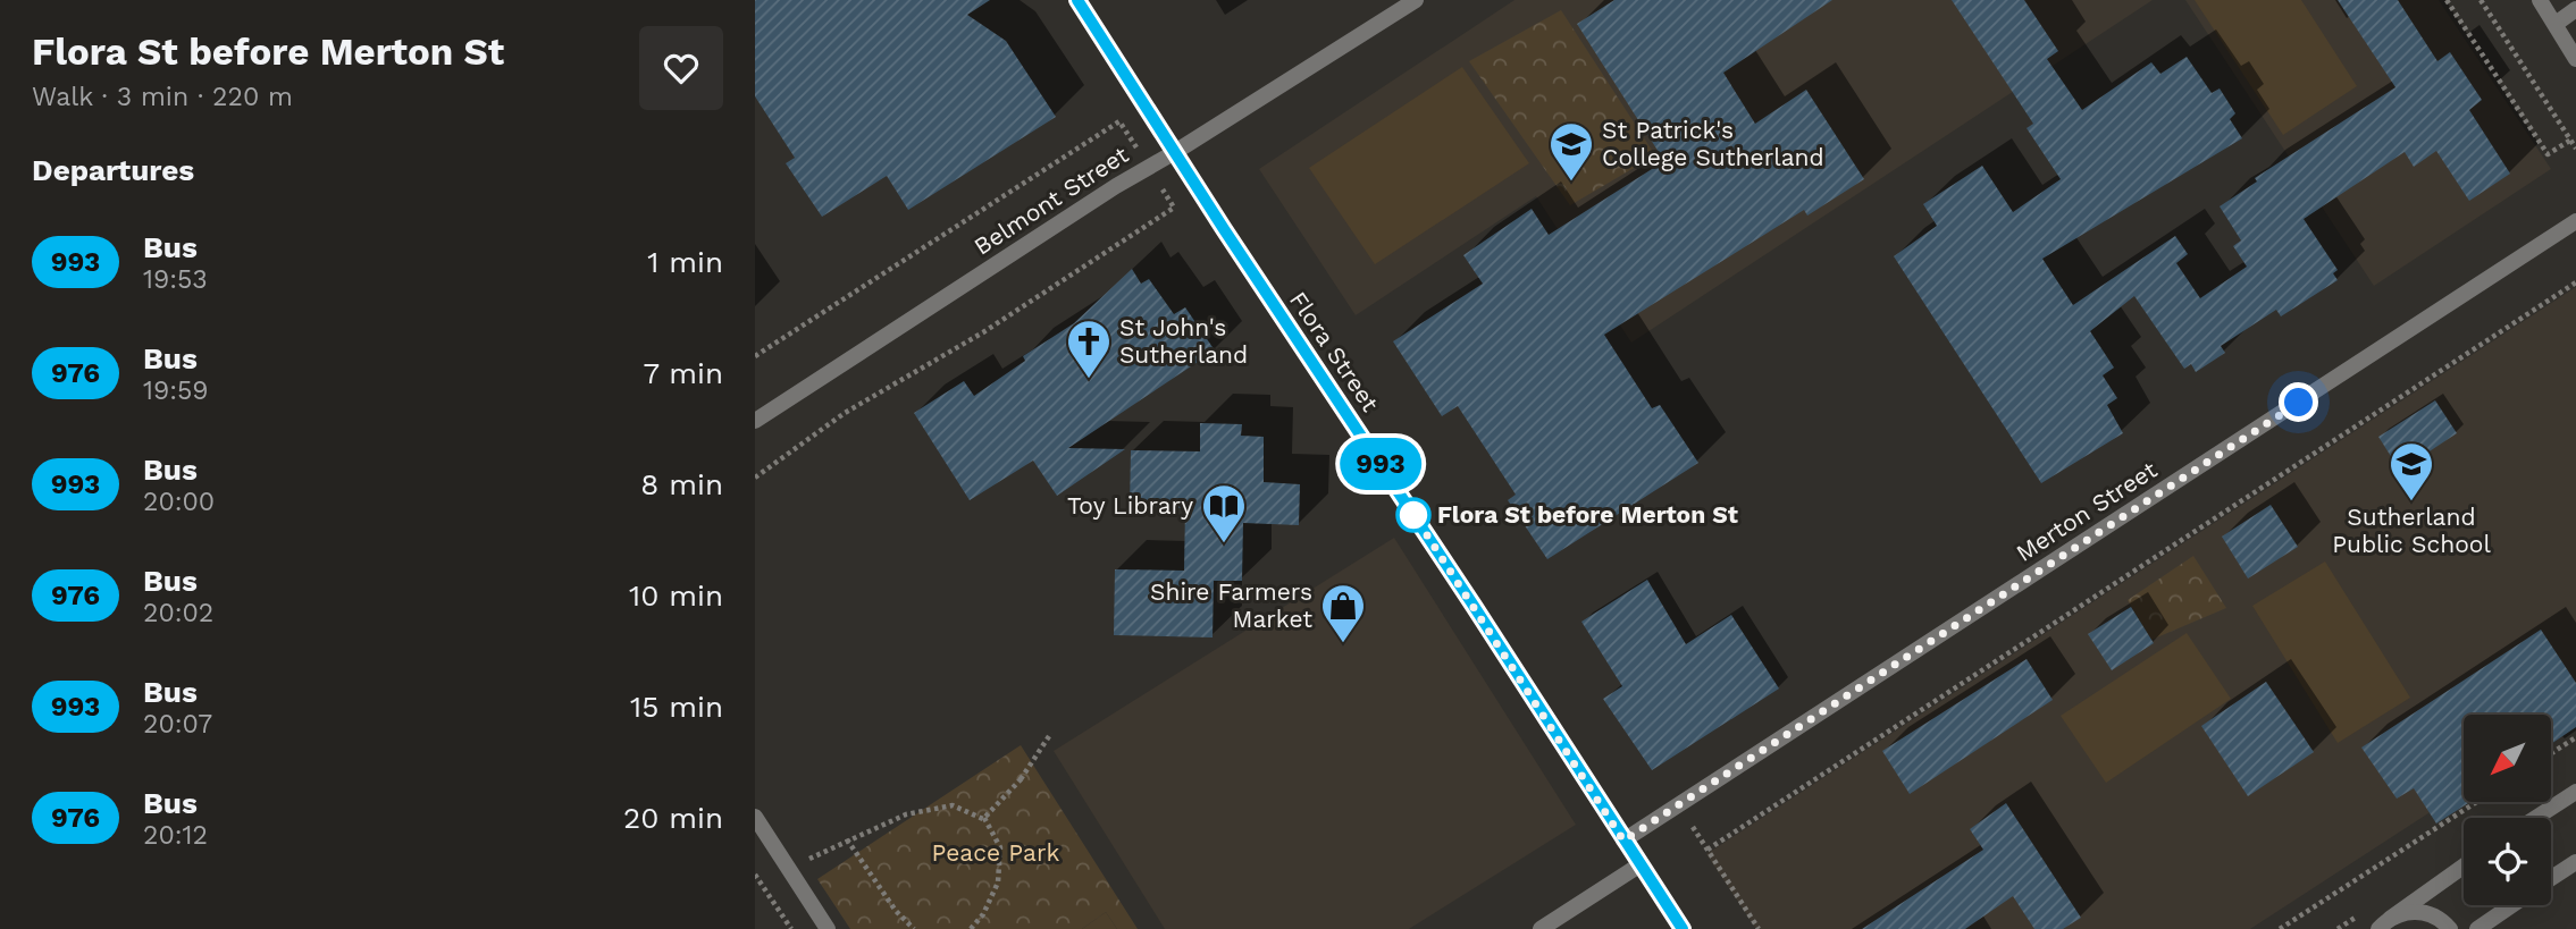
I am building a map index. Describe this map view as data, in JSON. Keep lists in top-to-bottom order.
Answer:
{
  "streets": {
    "street": ["Belmont Street", "Flora Street", "Merton Street"]
  },
  "crossings": [
    ["Belmont Street", "Flora Street"],
    ["Flora Street", "Merton Street"]
  ],
  "parks": ["Peace Park"],
  "places": {
    "school or university": ["St Patrick's College Sutherland", "Sutherland Public School"],
    "church": ["St John's Sutherland"],
    "other": ["Flora St before Merton St"],
    "library": ["Toy Library"],
    "shop": ["Shire Farmers Market"]
  },
  "lines": ["bus line 993"],
  "north": "bottom left",
  "page": {
    "heading": [
      ["Flora St before Merton St", "Walk · 3 min · 220 m"],
      "Departures"
    ],
    "on_map": "993",
    "list": [
      {
        "mark": "993",
        "name": "Bus",
        "note": "19:53",
        "value": "1 min"
      },
      {
        "mark": "976",
        "name": "Bus",
        "note": "19:59",
        "value": "7 min"
      },
      {
        "mark": "993",
        "name": "Bus",
        "note": "20:00",
        "value": "8 min"
      },
      {
        "mark": "976",
        "name": "Bus",
        "note": "20:02",
        "value": "10 min"
      },
      {
        "mark": "993",
        "name": "Bus",
        "note": "20:07",
        "value": "15 min"
      },
      {
        "mark": "976",
        "name": "Bus",
        "note": "20:12",
        "value": "20 min"
      }
    ]
  }
}
